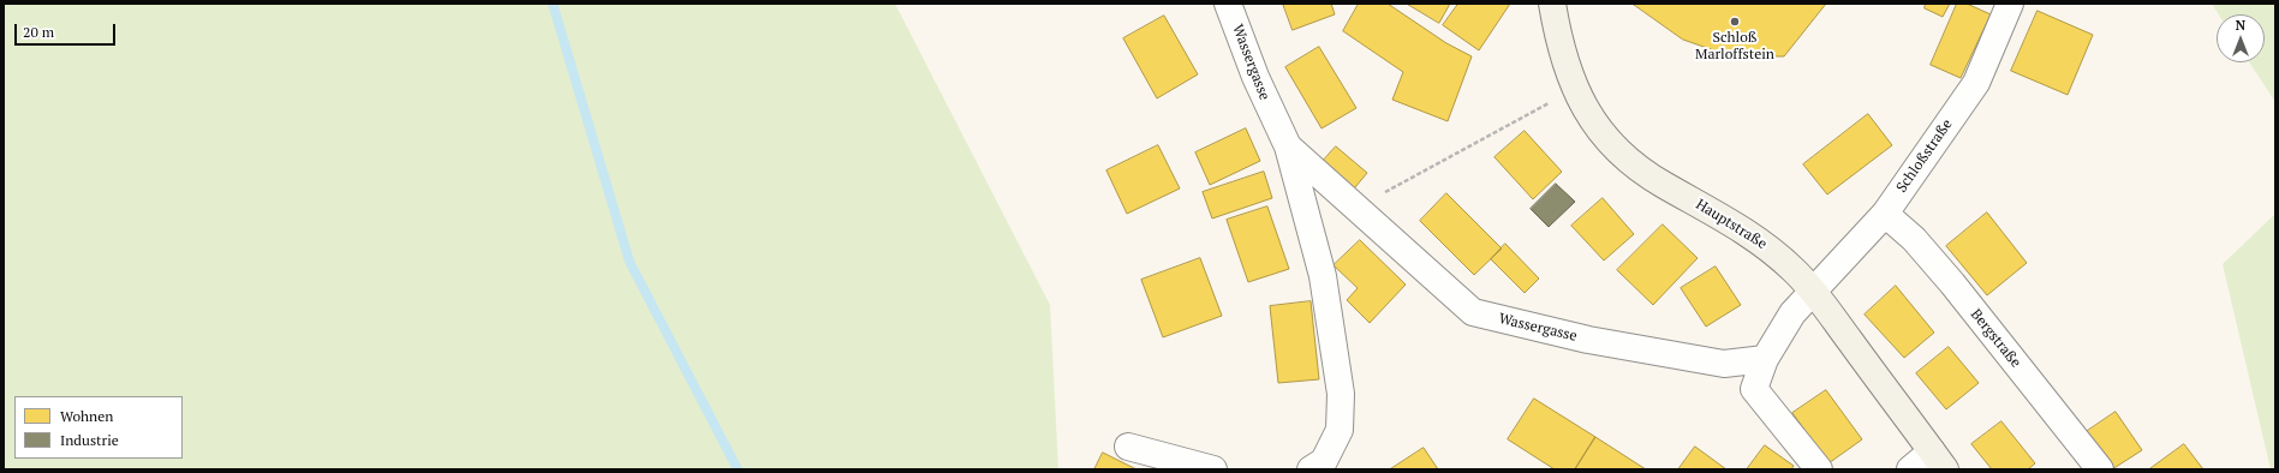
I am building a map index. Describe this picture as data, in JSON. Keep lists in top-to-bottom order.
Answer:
{
  "streets": {
    "main road": ["Hauptstraße"],
    "street": ["Wassergasse", "Schloßstraße", "Bergstraße"]
  },
  "crossings": [
    ["Schloßstraße", "Hauptstraße"],
    ["Schloßstraße", "Bergstraße"]
  ],
  "places": ["Schloß Marloffstein"],
  "legend": ["Wohnen", "Industrie"],
  "scale_bar": "20 m",
  "north": "top"
}
